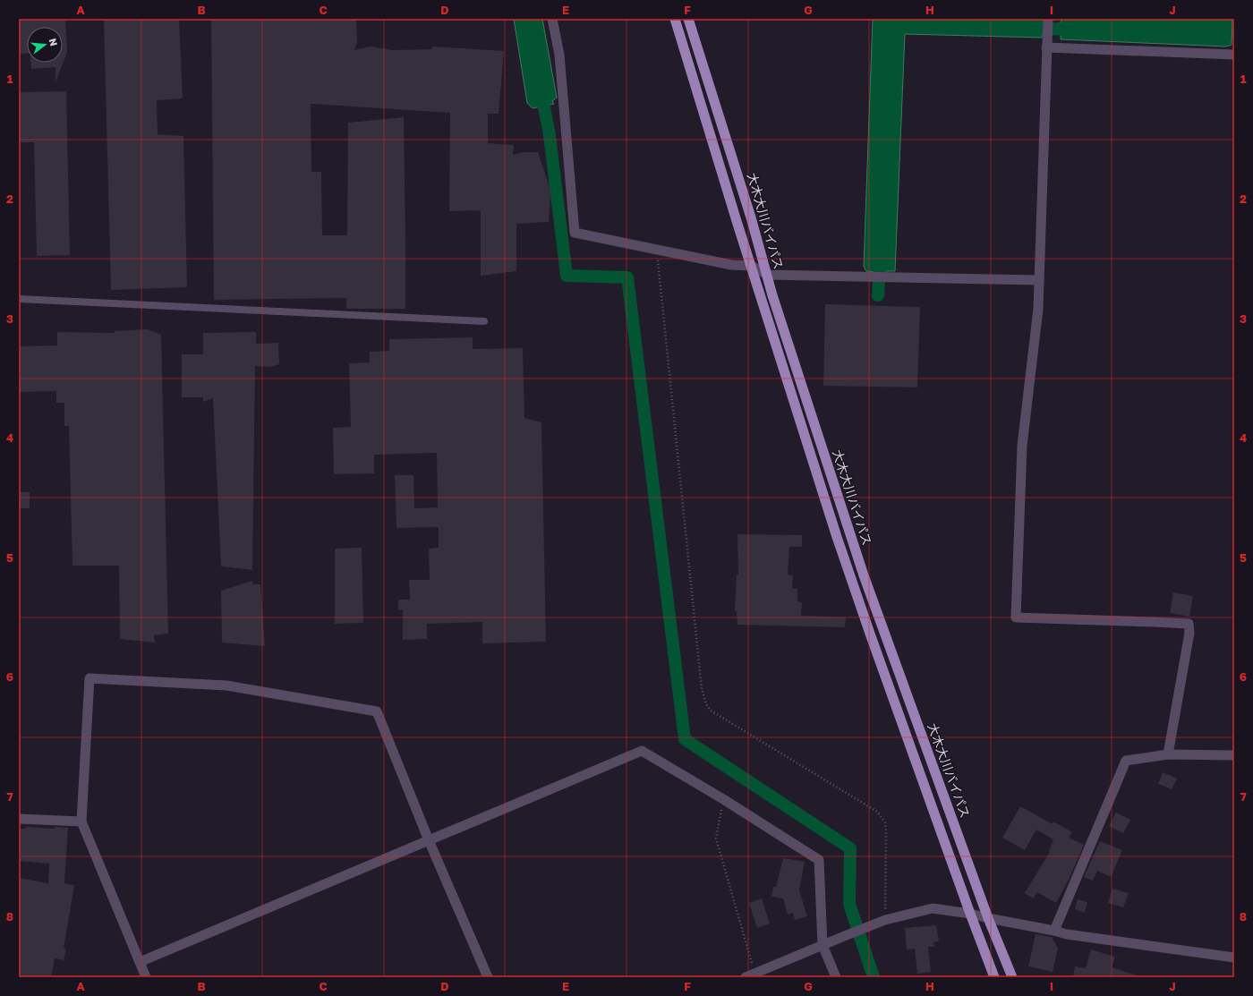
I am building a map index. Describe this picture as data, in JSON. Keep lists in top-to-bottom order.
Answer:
{
  "streets": {
    "highway": ["大木大川バイパス"]
  },
  "north": "right",
  "grid": {
    "columns": [
      "A",
      "B",
      "C",
      "D",
      "E",
      "F",
      "G",
      "H",
      "I",
      "J"
    ],
    "rows": [
      "1",
      "2",
      "3",
      "4",
      "5",
      "6",
      "7",
      "8"
    ]
  }
}
